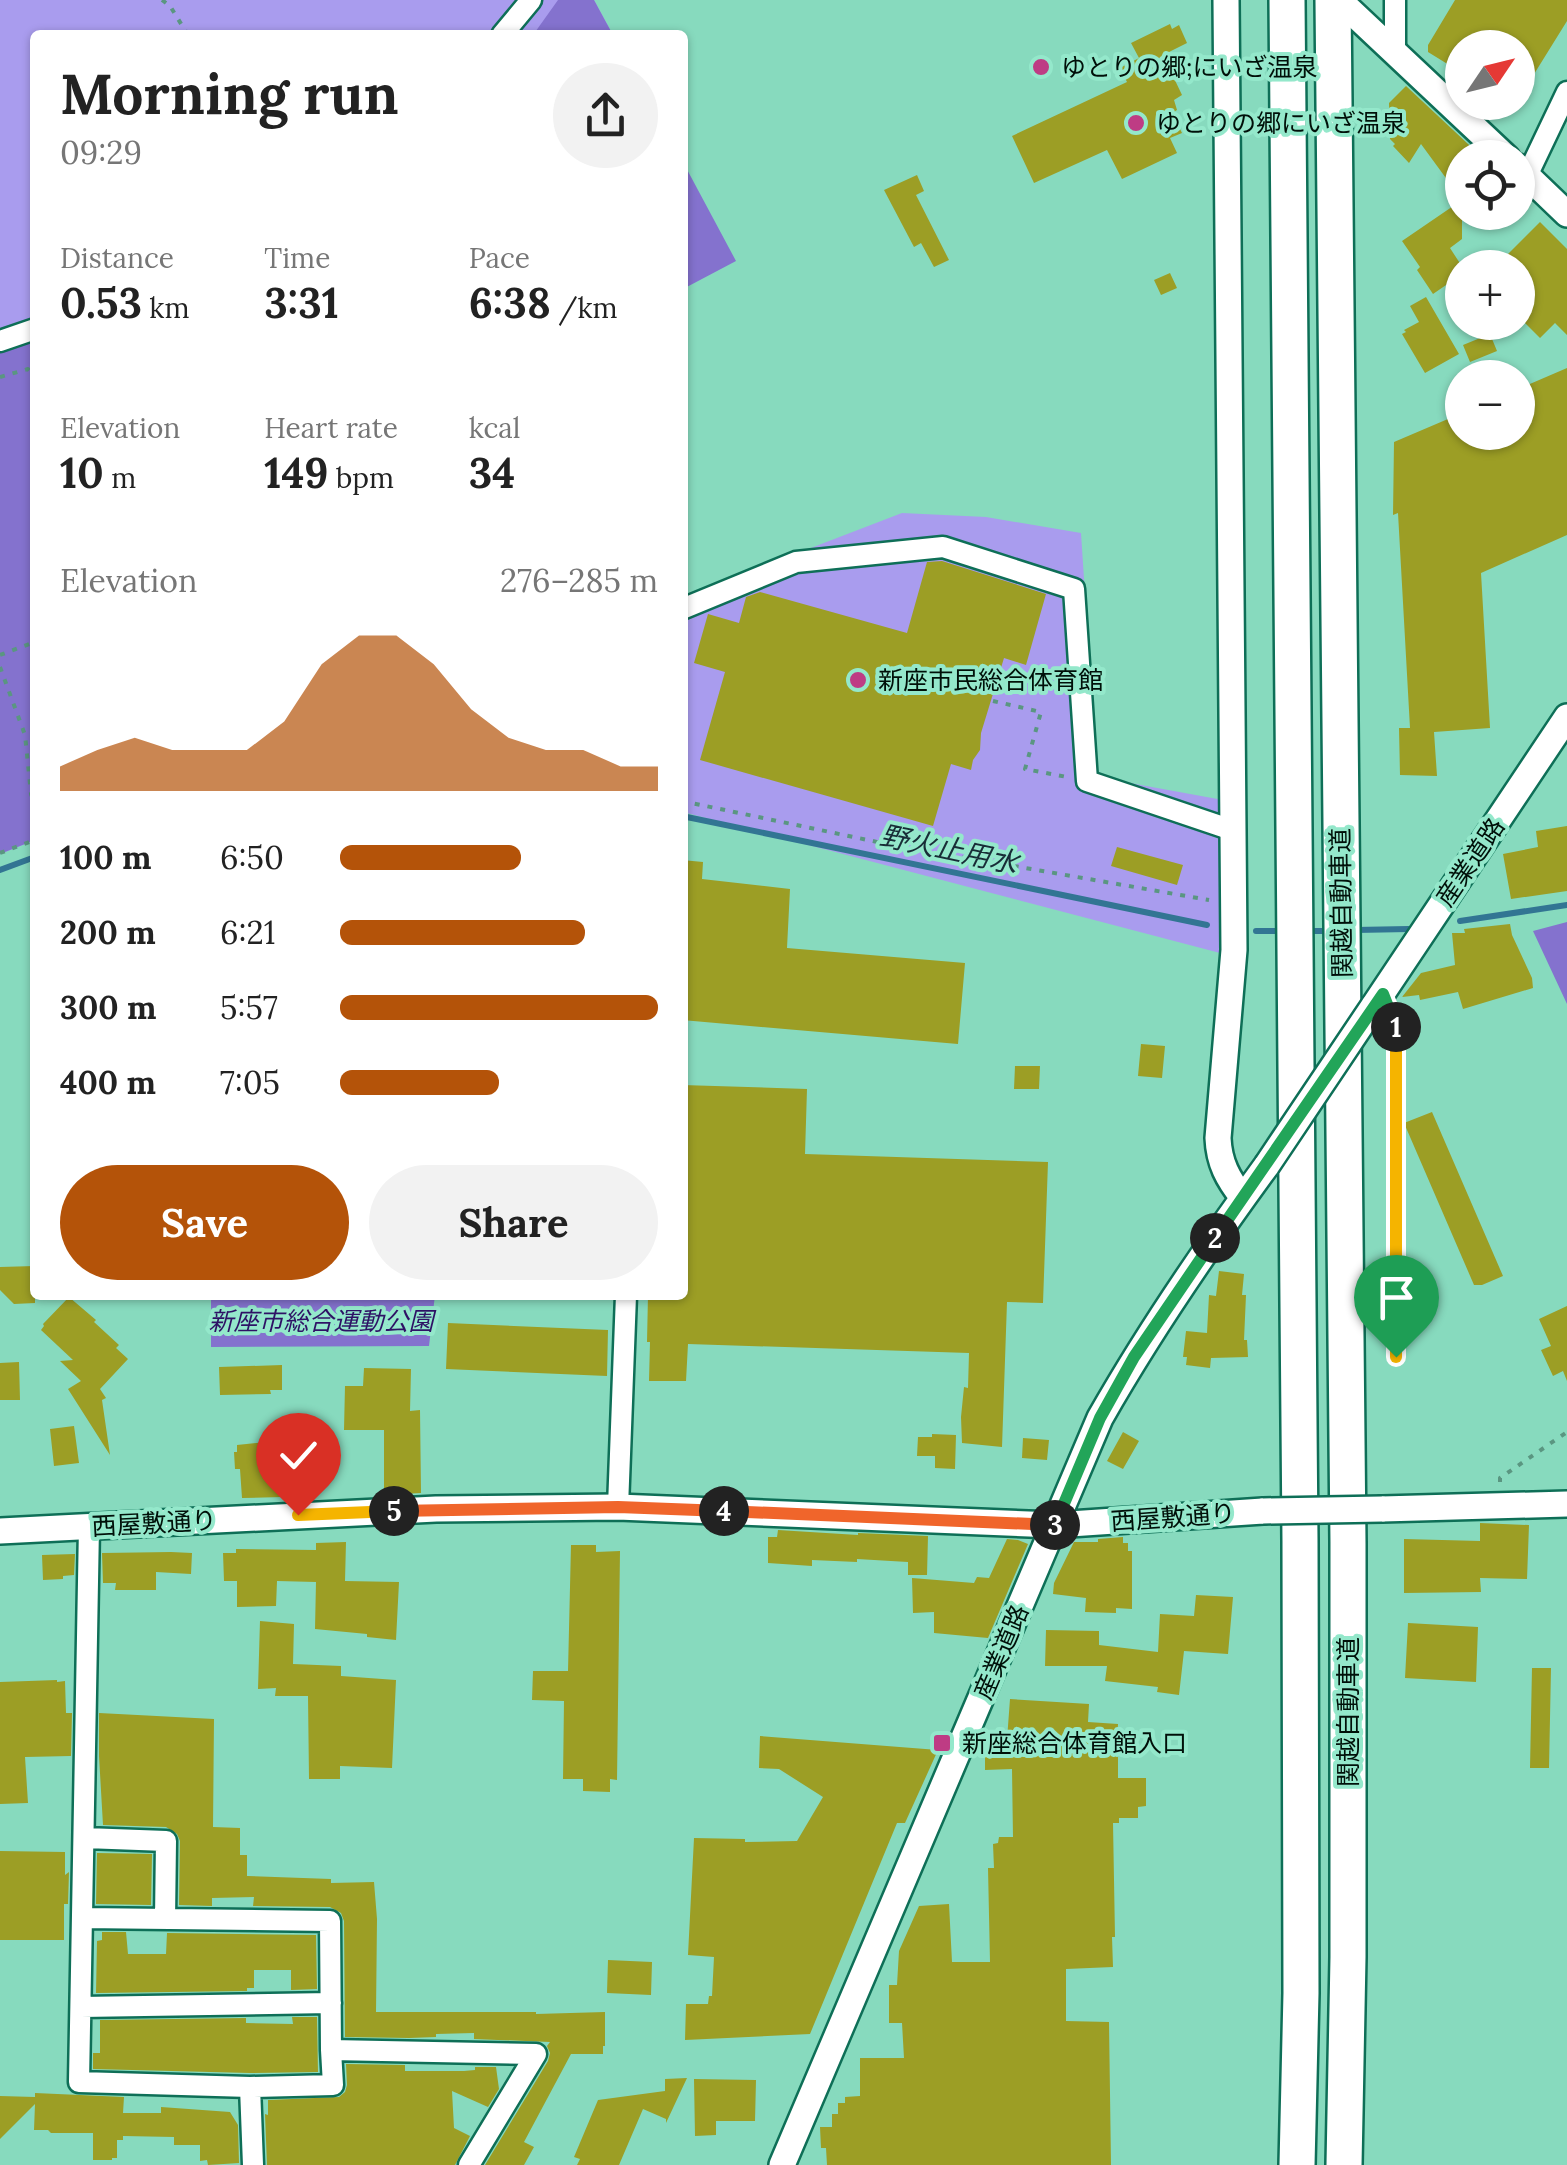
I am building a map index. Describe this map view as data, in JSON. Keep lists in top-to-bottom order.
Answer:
{
  "streets": {
    "highway": ["関越自動車道"],
    "street": ["産業道路", "西屋敷通り"]
  },
  "crossings": [
    ["産業道路", "西屋敷通り"]
  ],
  "water": ["野火止用水"],
  "parks": ["新座市総合運動公園"],
  "places": {
    "other": ["ゆとりの郷;にいざ温泉", "ゆとりの郷にいざ温泉", "新座市民総合体育館"],
    "transit": ["新座総合体育館入口"]
  },
  "north": "top right",
  "page": {
    "map_buttons": ["+", "−"],
    "heading": ["Morning run", "09:29"],
    "stats": [
      ["Distance", "0.53 km"],
      ["Time", "3:31"],
      ["Pace", "6:38 /km"],
      ["Elevation", "10 m"],
      ["Heart rate", "149 bpm"],
      ["kcal", "34"]
    ],
    "chart": ["Elevation", "276–285 m"],
    "list": [
      {
        "name": "100 m",
        "note": "6:50"
      },
      {
        "name": "200 m",
        "note": "6:21"
      },
      {
        "name": "300 m",
        "note": "5:57"
      },
      {
        "name": "400 m",
        "note": "7:05"
      }
    ],
    "pins": [
      "1",
      "2",
      "4",
      "5",
      "3"
    ],
    "buttons": ["Save", "Share"]
  }
}
